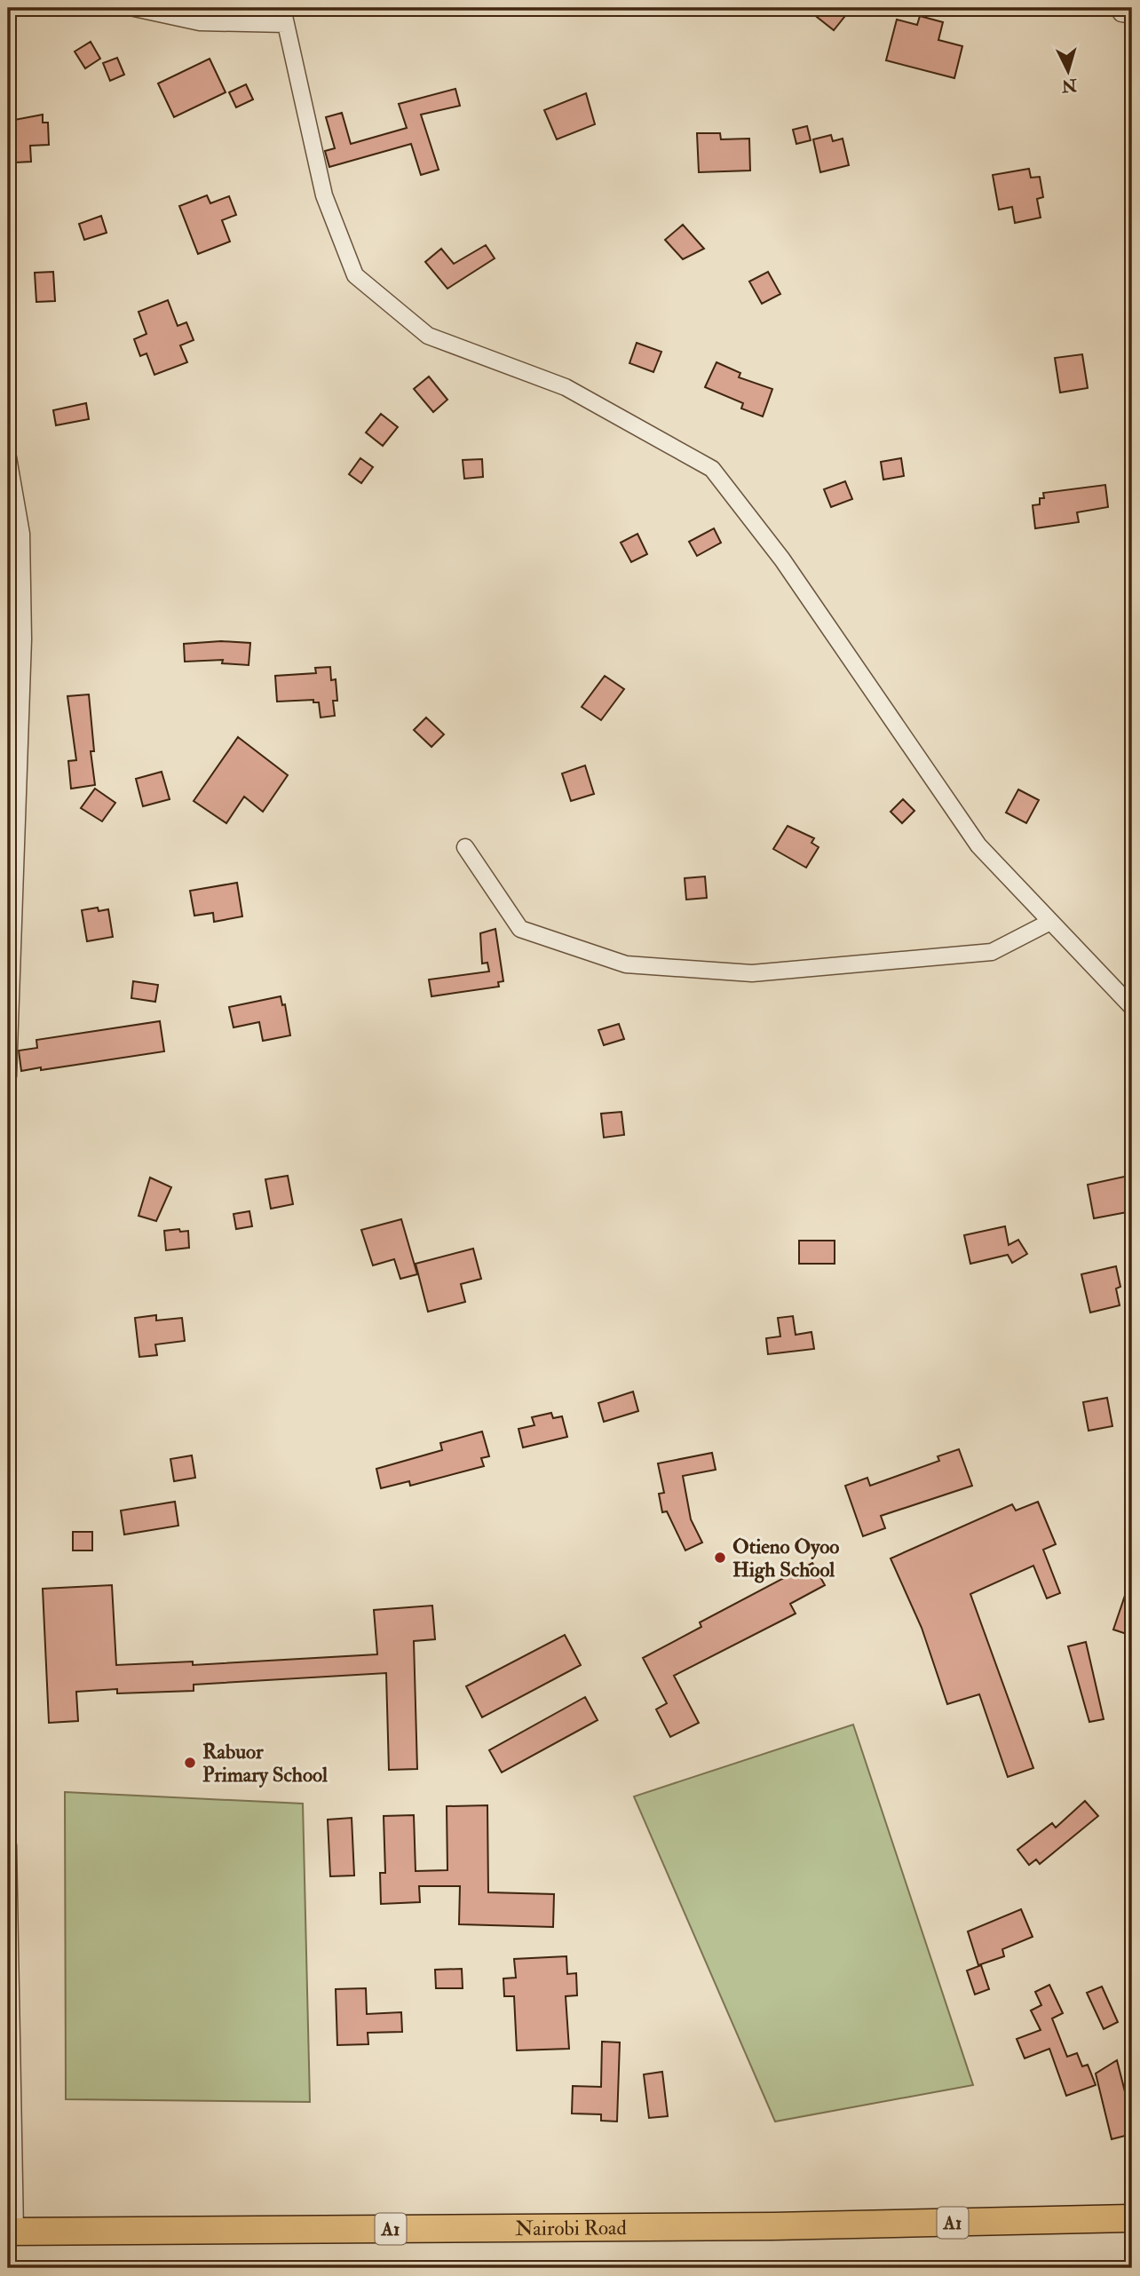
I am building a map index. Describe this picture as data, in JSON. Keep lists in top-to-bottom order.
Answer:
{
  "streets": {
    "highway": ["A1", "Nairobi Road"]
  },
  "places": ["Otieno Oyoo High School", "Rabuor Primary School"],
  "north": "bottom"
}
